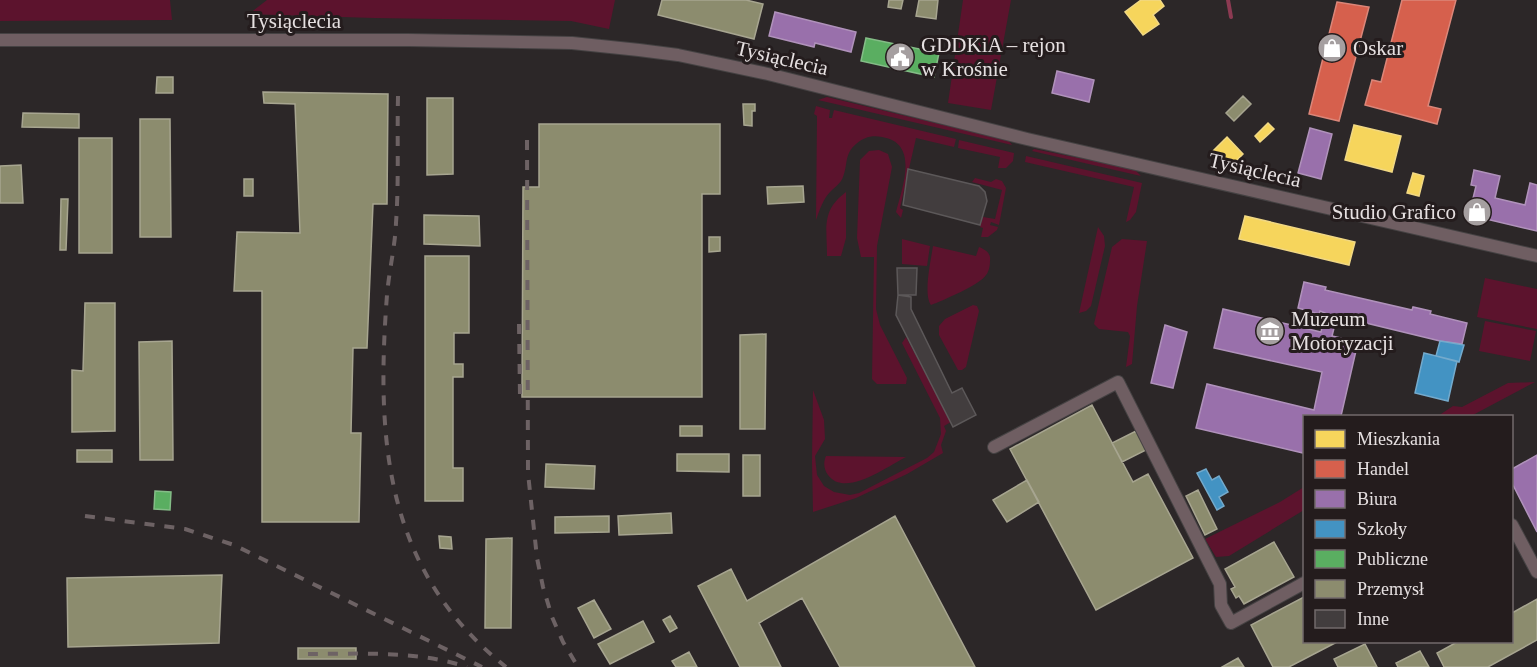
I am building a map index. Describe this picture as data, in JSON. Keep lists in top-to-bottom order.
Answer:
{
  "streets": {
    "street": ["Tysiąclecia"]
  },
  "places": {
    "shop": ["Oskar", "Studio Grafico"],
    "public building": ["GDDKiA – rejon w Krośnie"],
    "museum": ["Muzeum Motoryzacji"]
  },
  "legend": [
    "Mieszkania",
    "Handel",
    "Biura",
    "Szkoły",
    "Publiczne",
    "Przemysł",
    "Inne"
  ]
}
